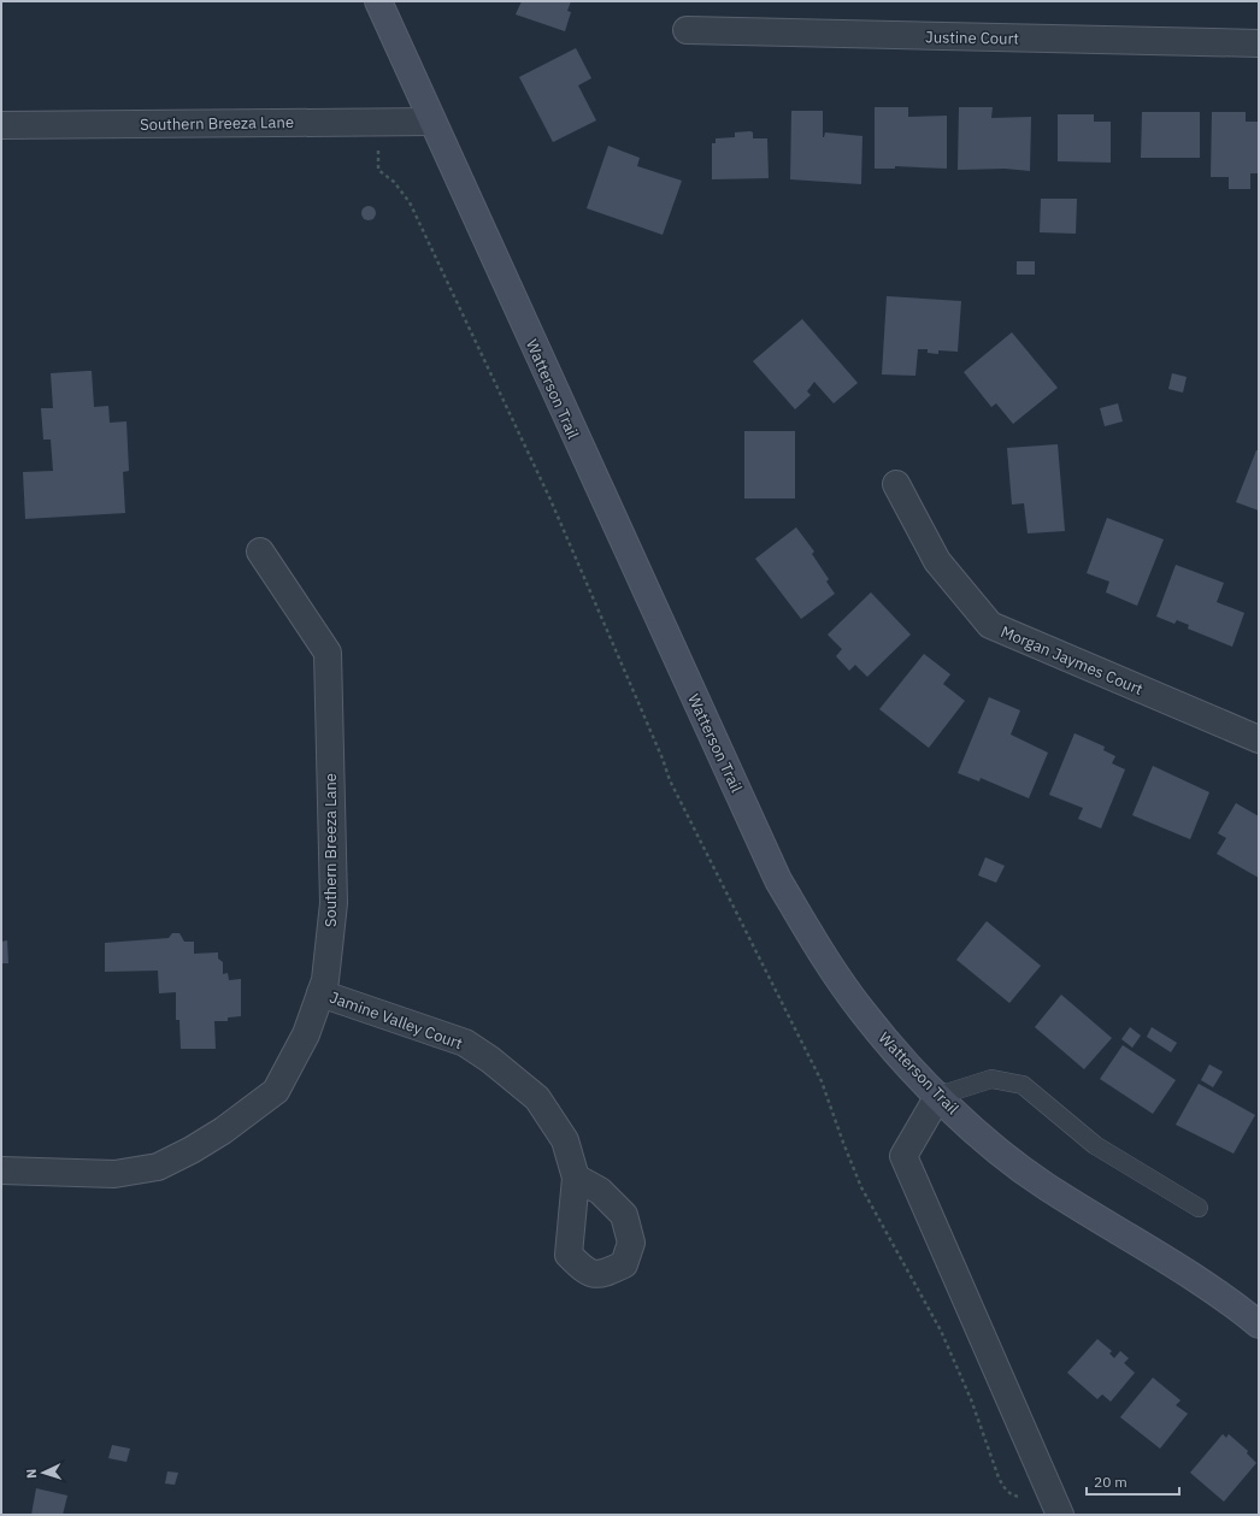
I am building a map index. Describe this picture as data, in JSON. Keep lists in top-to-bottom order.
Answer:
{
  "streets": {
    "main road": ["Watterson Trail"],
    "street": [
      "Justine Court",
      "Southern Breeza Lane",
      "Morgan Jaymes Court",
      "Jamine Valley Court"
    ]
  },
  "crossings": [
    ["Southern Breeza Lane", "Watterson Trail"],
    ["Southern Breeza Lane", "Jamine Valley Court"]
  ],
  "scale_bar": "20 m",
  "north": "left"
}
